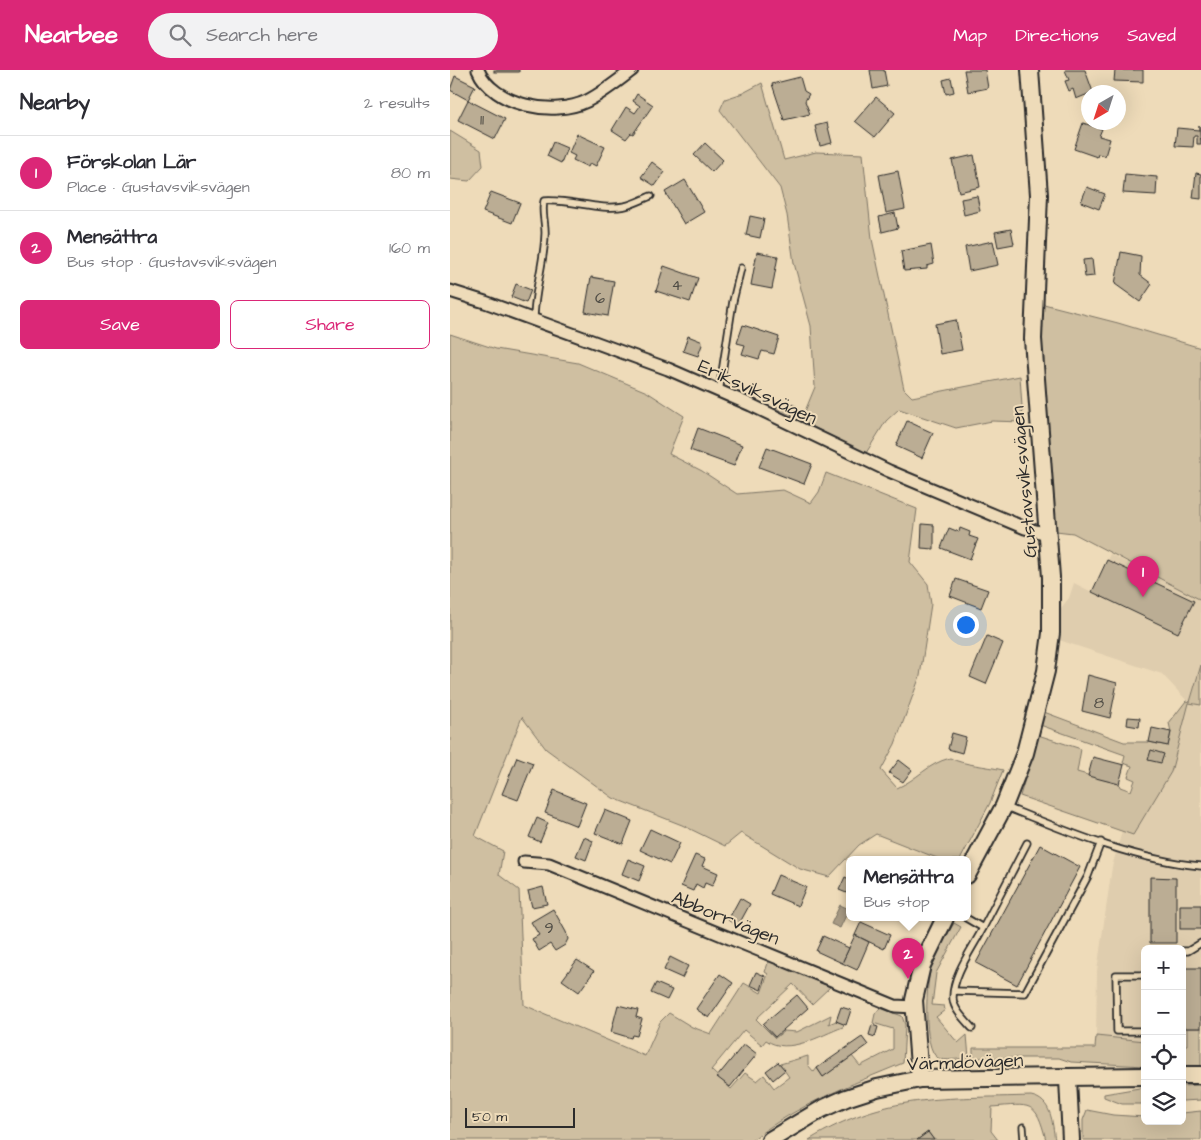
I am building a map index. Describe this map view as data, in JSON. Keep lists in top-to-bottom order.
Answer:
{
  "streets": {
    "street": [
      "Eriksviksvägen",
      "Gustavsviksvägen",
      "Abborrvägen",
      "Värmdövägen"
    ]
  },
  "crossings": [
    ["Eriksviksvägen", "Gustavsviksvägen"]
  ],
  "house_numbers": [
    "11",
    "4",
    "6",
    "8",
    "9"
  ],
  "scale_bar": "50 m",
  "north": "bottom left",
  "page": {
    "header": "Nearbee",
    "search": "Search here",
    "nav": ["Map", "Directions", "Saved"],
    "heading": ["Nearby", "2 results"],
    "list": [
      {
        "mark": "1",
        "name": "Förskolan Lär",
        "note": "Place · Gustavsviksvägen",
        "value": "80 m"
      },
      {
        "mark": "2",
        "name": "Mensättra",
        "note": "Bus stop · Gustavsviksvägen",
        "value": "160 m"
      }
    ],
    "buttons": ["Save", "Share"],
    "pins": ["1", "2"],
    "popup": ["Mensättra", "Bus stop"],
    "map_buttons": ["+", "−"],
    "scale": "50 m"
  }
}
